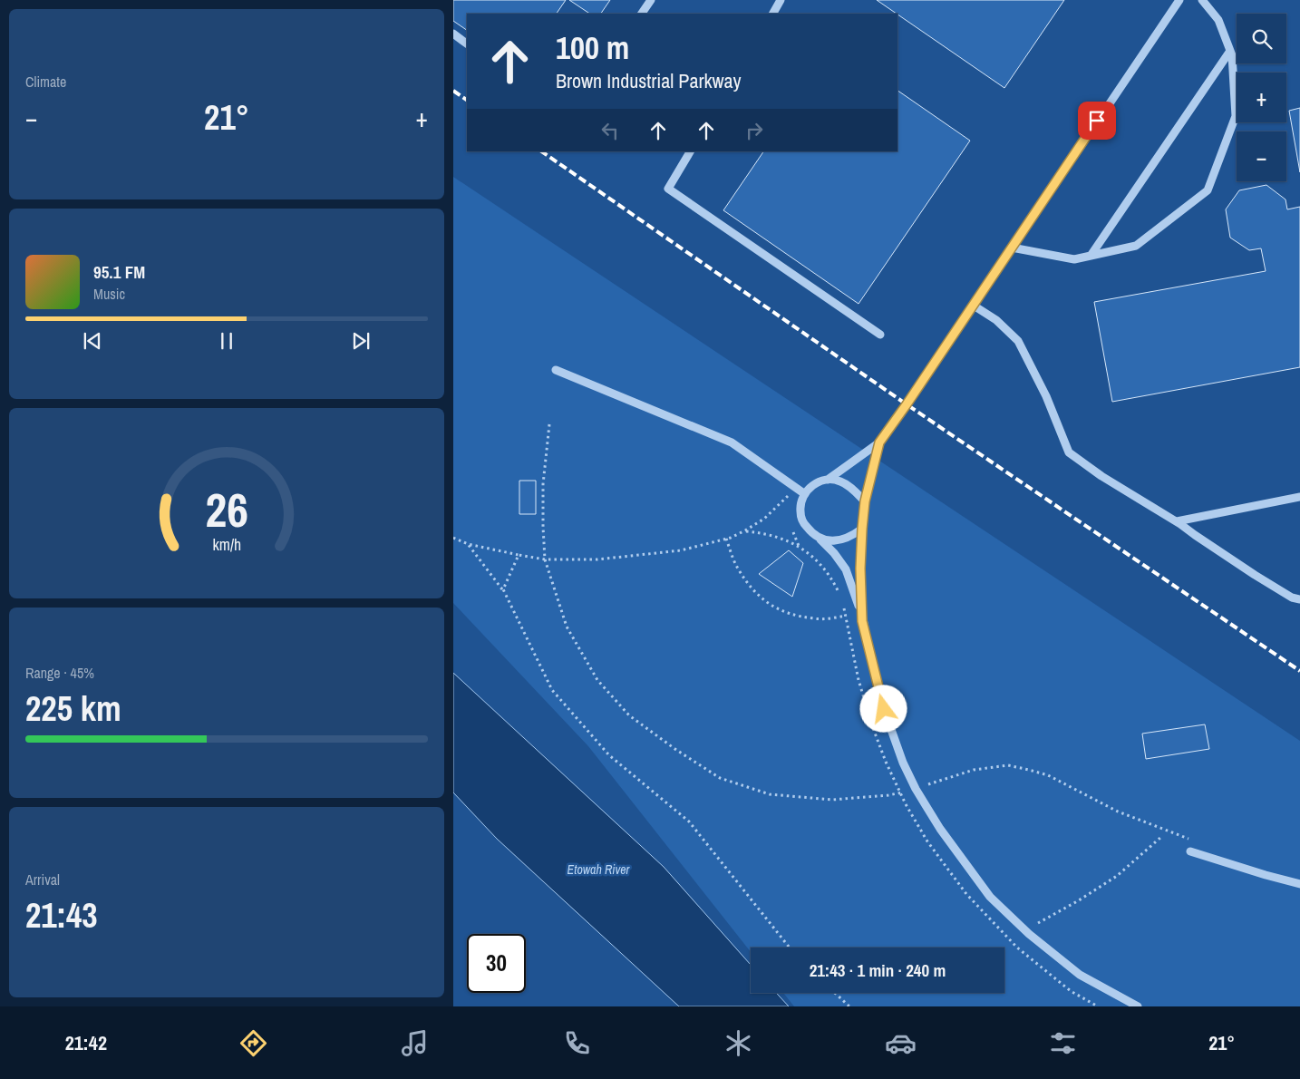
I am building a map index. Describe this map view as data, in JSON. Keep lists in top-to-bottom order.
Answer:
{
  "water": ["Etowah River"],
  "page": {
    "tile": [
      "Climate",
      ["Range · 45%", "225 km"],
      ["Arrival", "21:43"]
    ],
    "map_buttons": ["+", "−"],
    "turn": ["100 m", "Brown Industrial Parkway"],
    "heat": ["−", "21°", "+"],
    "song": ["95.1 FM", "Music"],
    "limit": "30",
    "trip": "21:43 · 1 min · 240 m",
    "tabs": ["21:42", "21°"],
    "gauge": ["26", "km/h"]
  }
}
